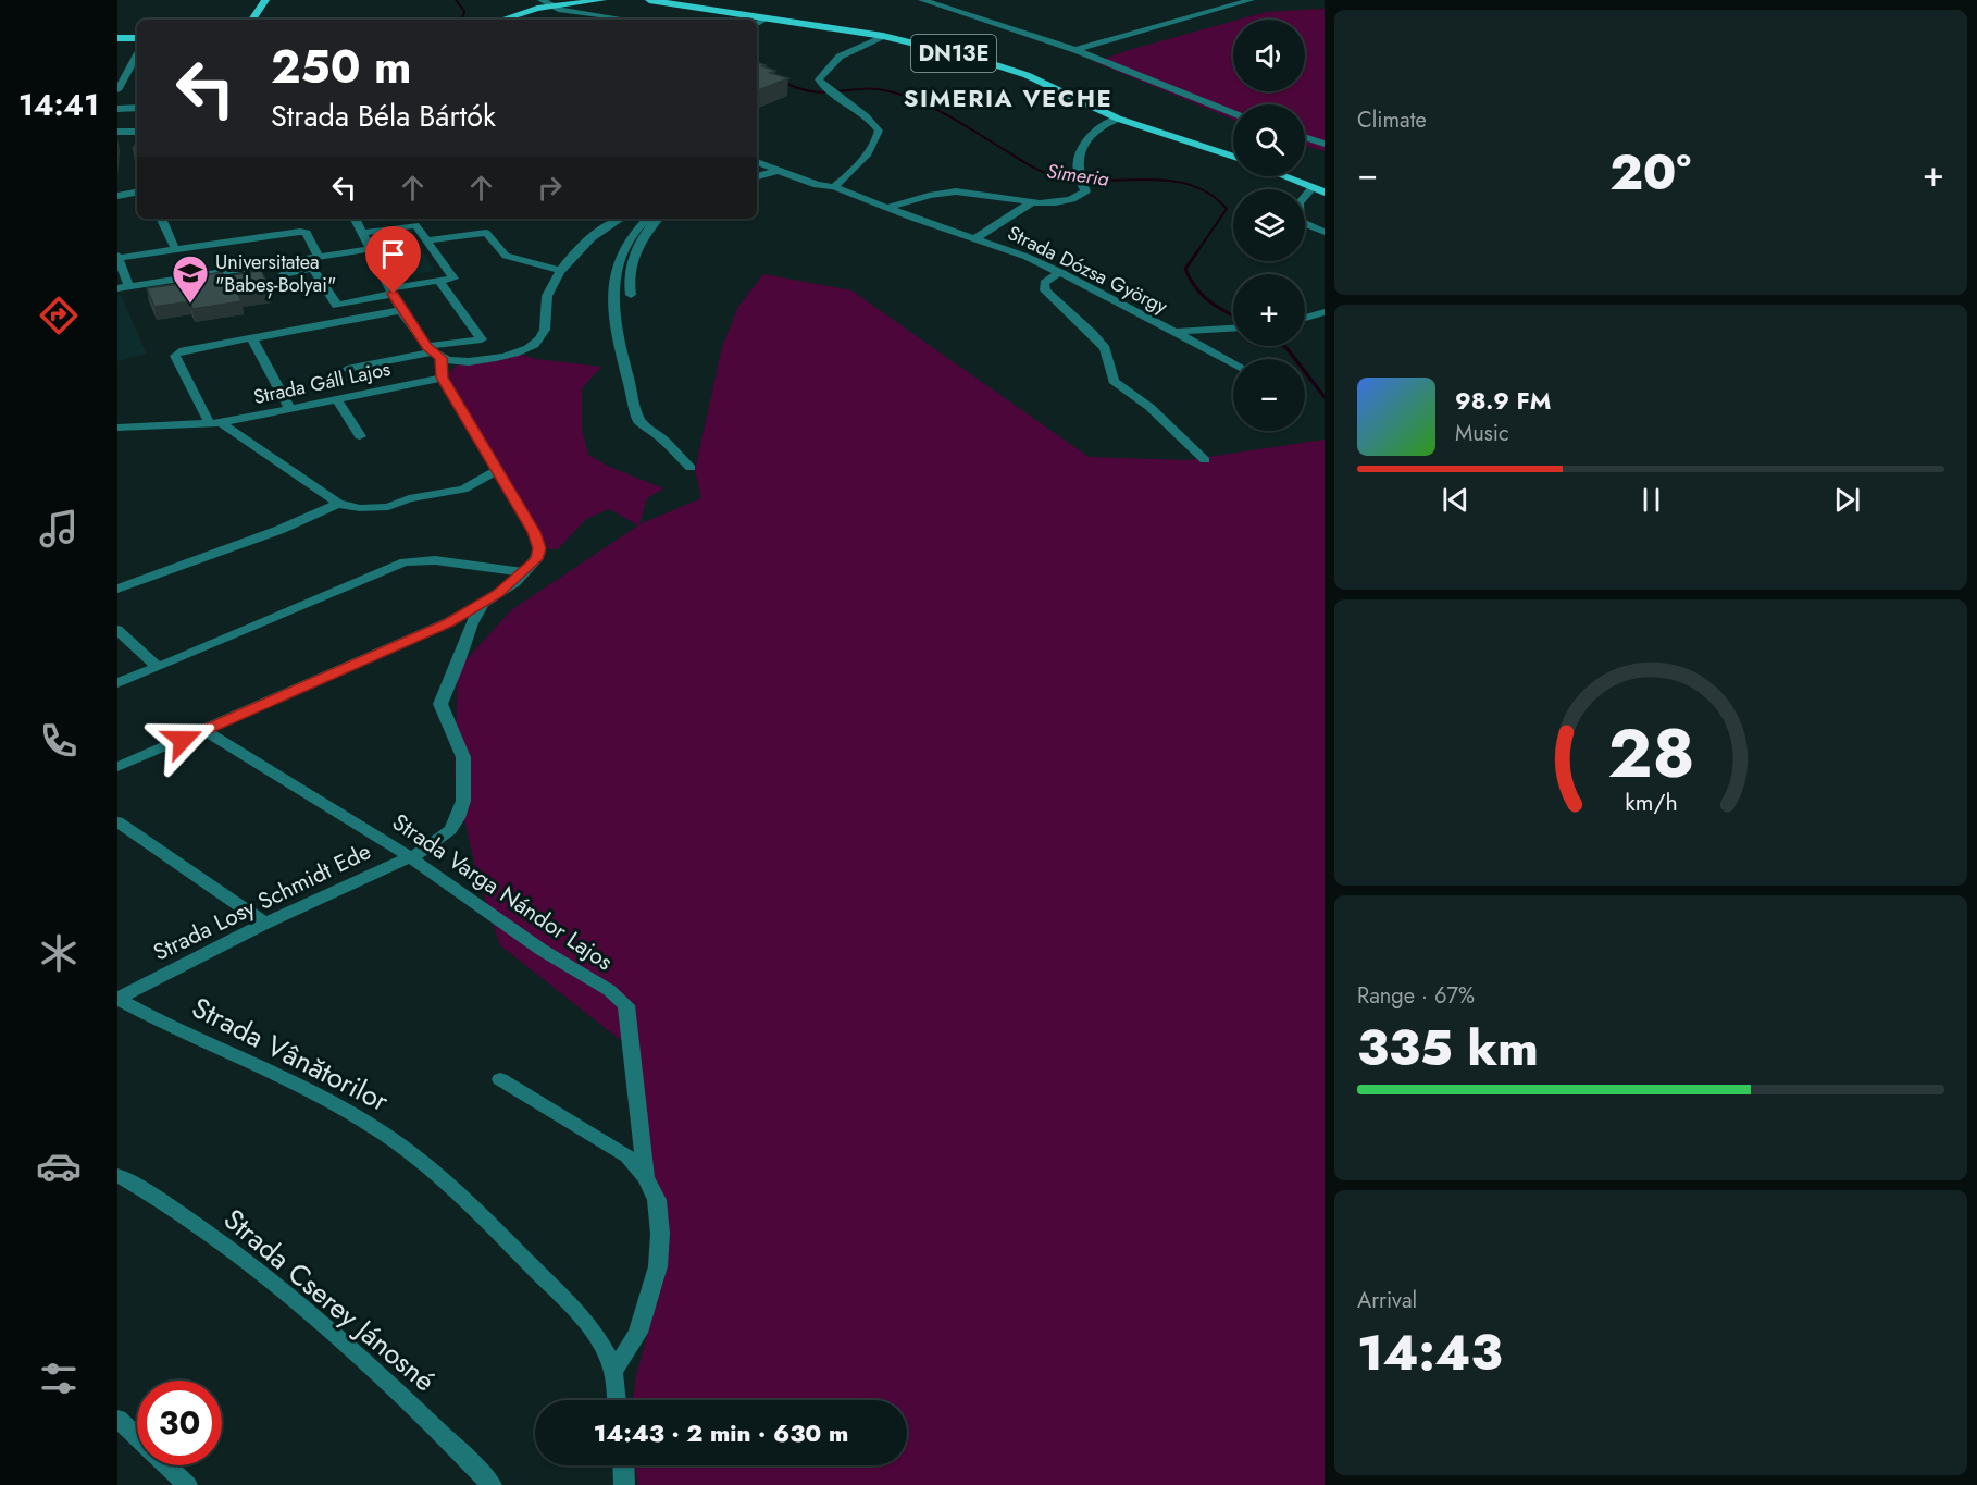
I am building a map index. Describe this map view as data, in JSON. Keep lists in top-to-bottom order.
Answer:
{
  "streets": {
    "main road": ["DN13E"],
    "street": [
      "Strada Dózsa György",
      "Strada Gáll Lajos",
      "Strada Varga Nándor Lajos",
      "Strada Losy Schmidt Ede",
      "Strada Vânătorilor",
      "Strada Cserey Jánosné"
    ]
  },
  "crossings": [
    ["Strada Varga Nándor Lajos", "Strada Losy Schmidt Ede"],
    ["Strada Losy Schmidt Ede", "Strada Vânătorilor"]
  ],
  "districts": ["SIMERIA VECHE"],
  "water": ["Simeria"],
  "places": {
    "school or university": ["Universitatea \"Babeș-Bolyai\""]
  },
  "page": {
    "tabs": "14:41",
    "tile": [
      "Climate",
      ["Range · 67%", "335 km"],
      ["Arrival", "14:43"]
    ],
    "map_buttons": ["+", "−"],
    "turn": ["250 m", "Strada Béla Bártók"],
    "heat": ["−", "20°", "+"],
    "song": ["98.9 FM", "Music"],
    "limit": "30",
    "trip": "14:43 · 2 min · 630 m",
    "gauge": ["28", "km/h"]
  }
}
